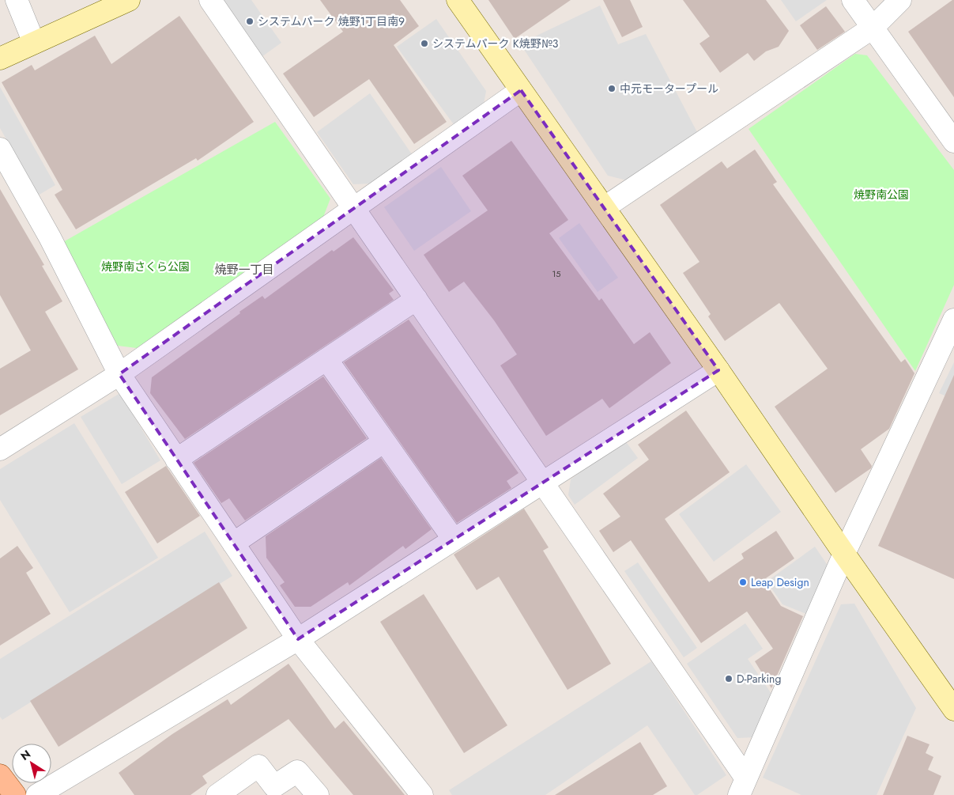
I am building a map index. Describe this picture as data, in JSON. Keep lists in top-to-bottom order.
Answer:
{
  "districts": ["焼野一丁目"],
  "parks": ["焼野南公園", "焼野南さくら公園"],
  "places": [
    "システムパーク 焼野1丁目南9",
    "システムパーク K焼野№3",
    "中元モータープール",
    "Leap Design",
    "D-Parking"
  ],
  "house_numbers": ["15"],
  "north": "top left"
}
